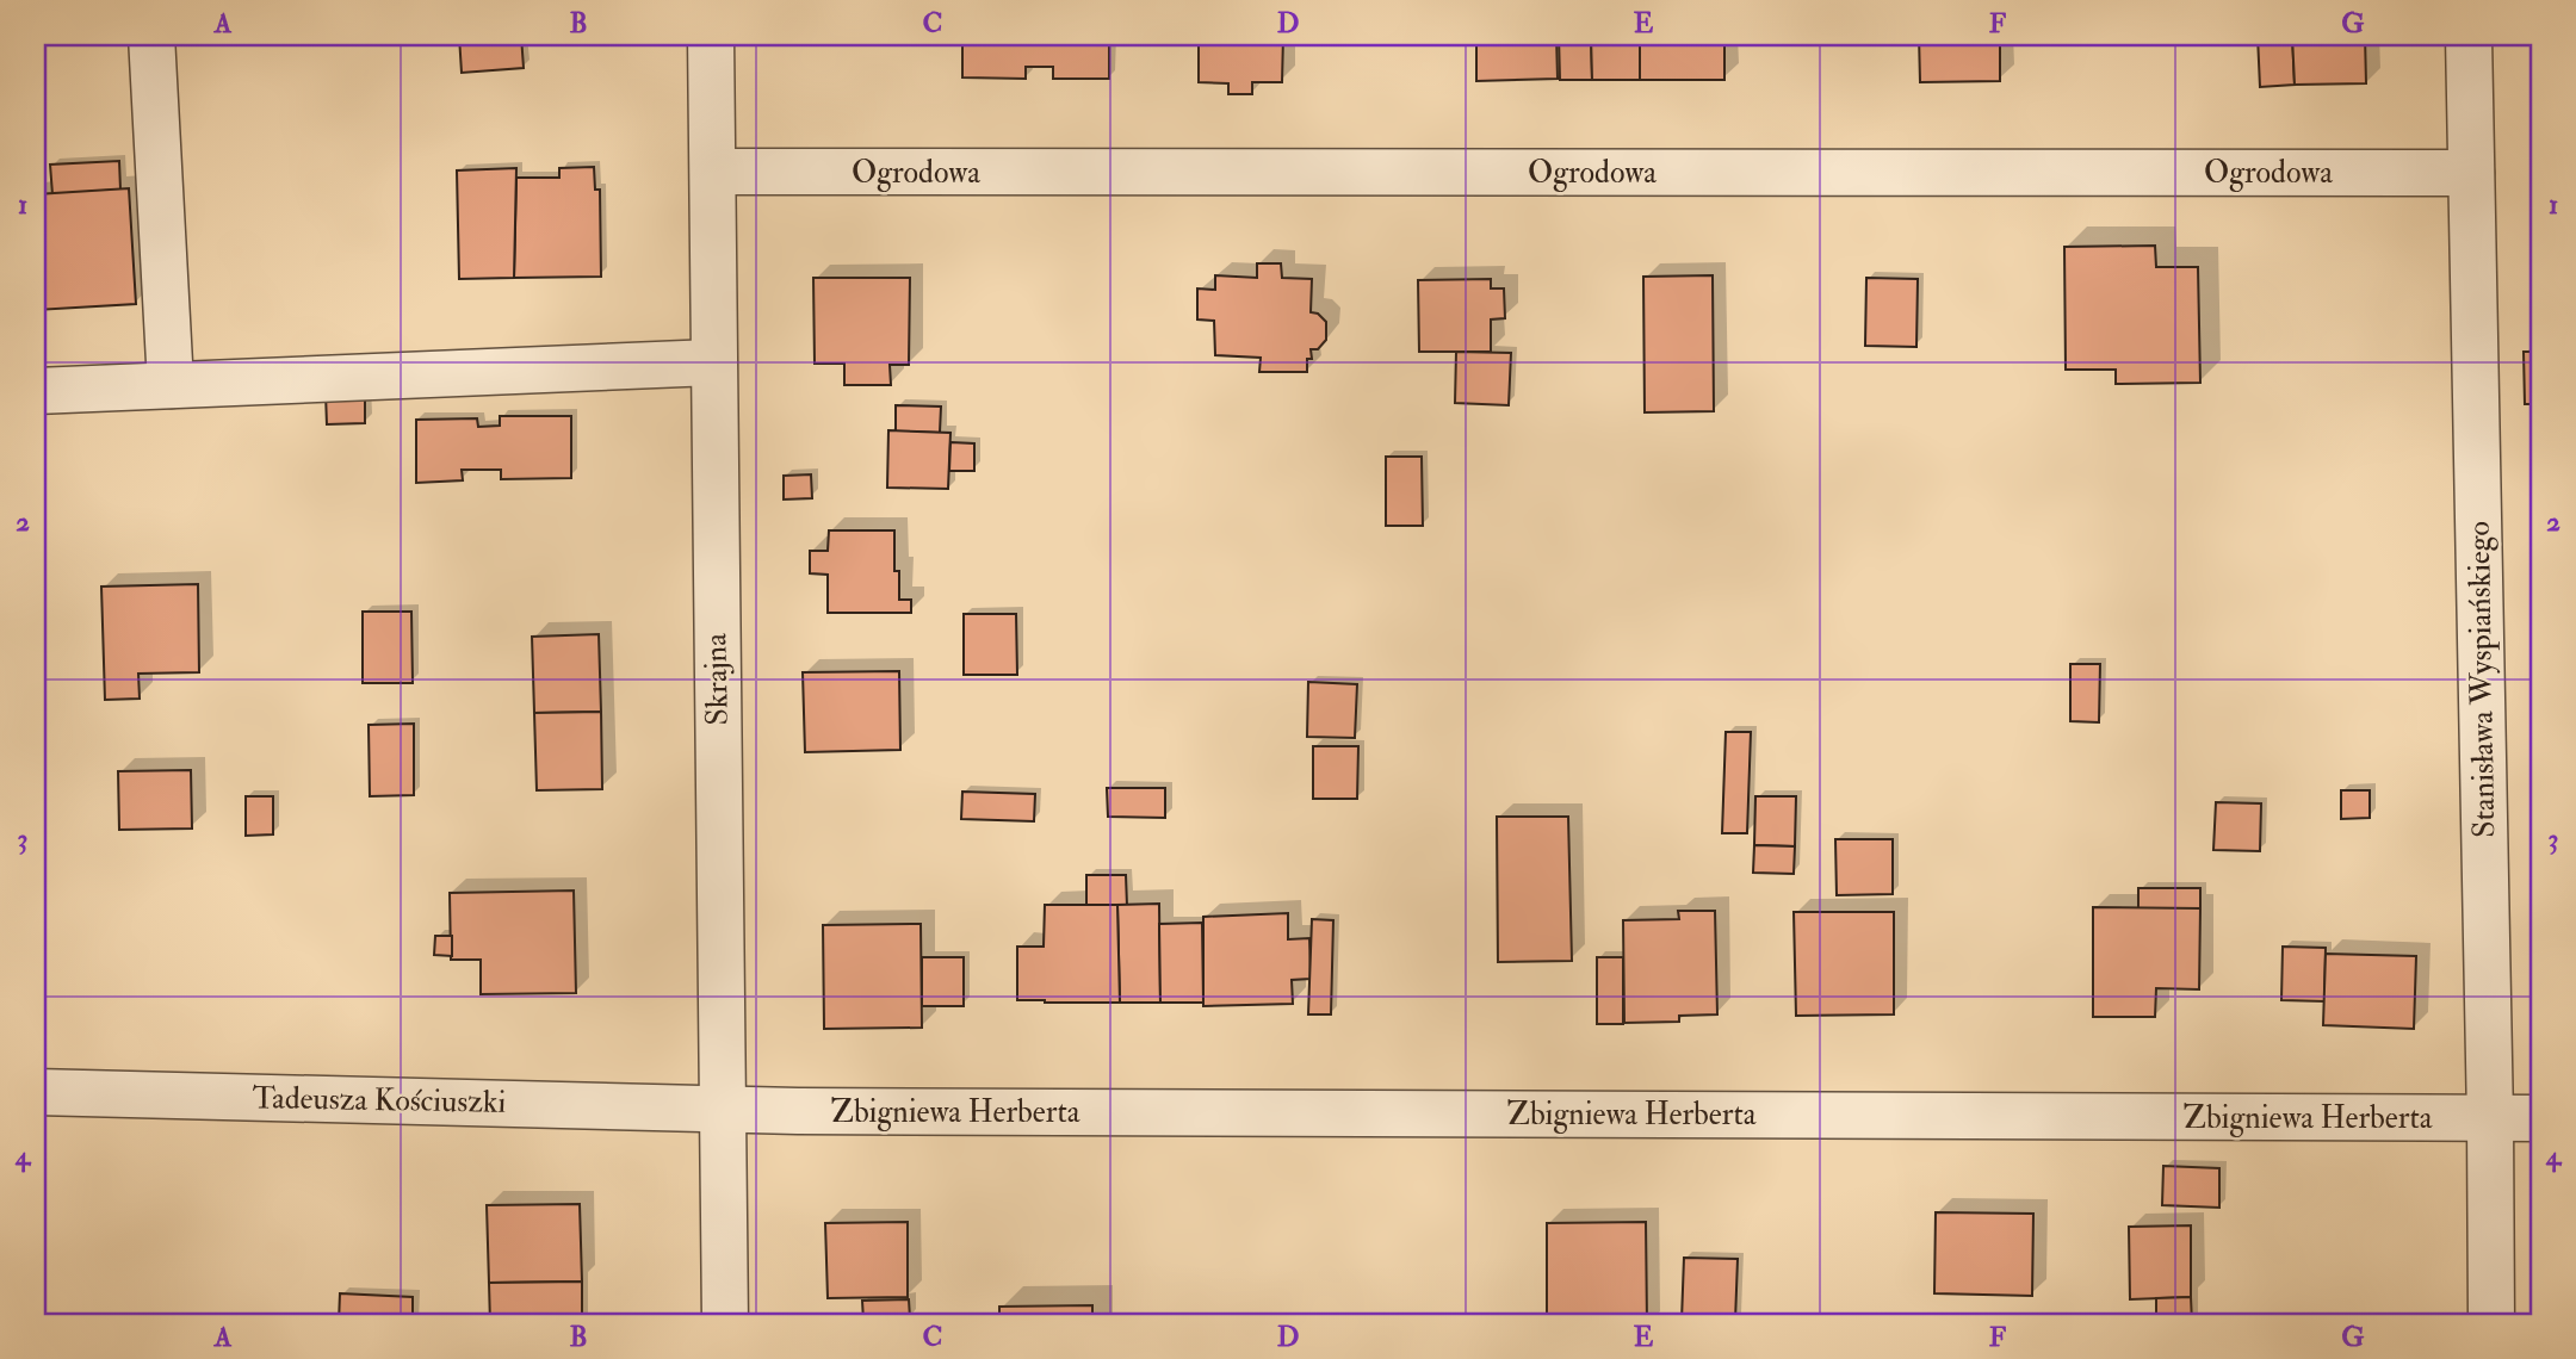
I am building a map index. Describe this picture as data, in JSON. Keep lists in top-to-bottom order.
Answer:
{
  "streets": {
    "street": [
      "Ogrodowa",
      "Skrajna",
      "Stanisława Wyspiańskiego",
      "Tadeusza Kościuszki",
      "Zbigniewa Herberta"
    ]
  },
  "crossings": [
    ["Ogrodowa", "Skrajna"],
    ["Ogrodowa", "Stanisława Wyspiańskiego"],
    ["Skrajna", "Tadeusza Kościuszki"],
    ["Skrajna", "Zbigniewa Herberta"],
    ["Stanisława Wyspiańskiego", "Zbigniewa Herberta"],
    ["Tadeusza Kościuszki", "Zbigniewa Herberta"]
  ],
  "grid": {
    "columns": [
      "A",
      "B",
      "C",
      "D",
      "E",
      "F",
      "G"
    ],
    "rows": [
      "1",
      "2",
      "3",
      "4"
    ]
  }
}
